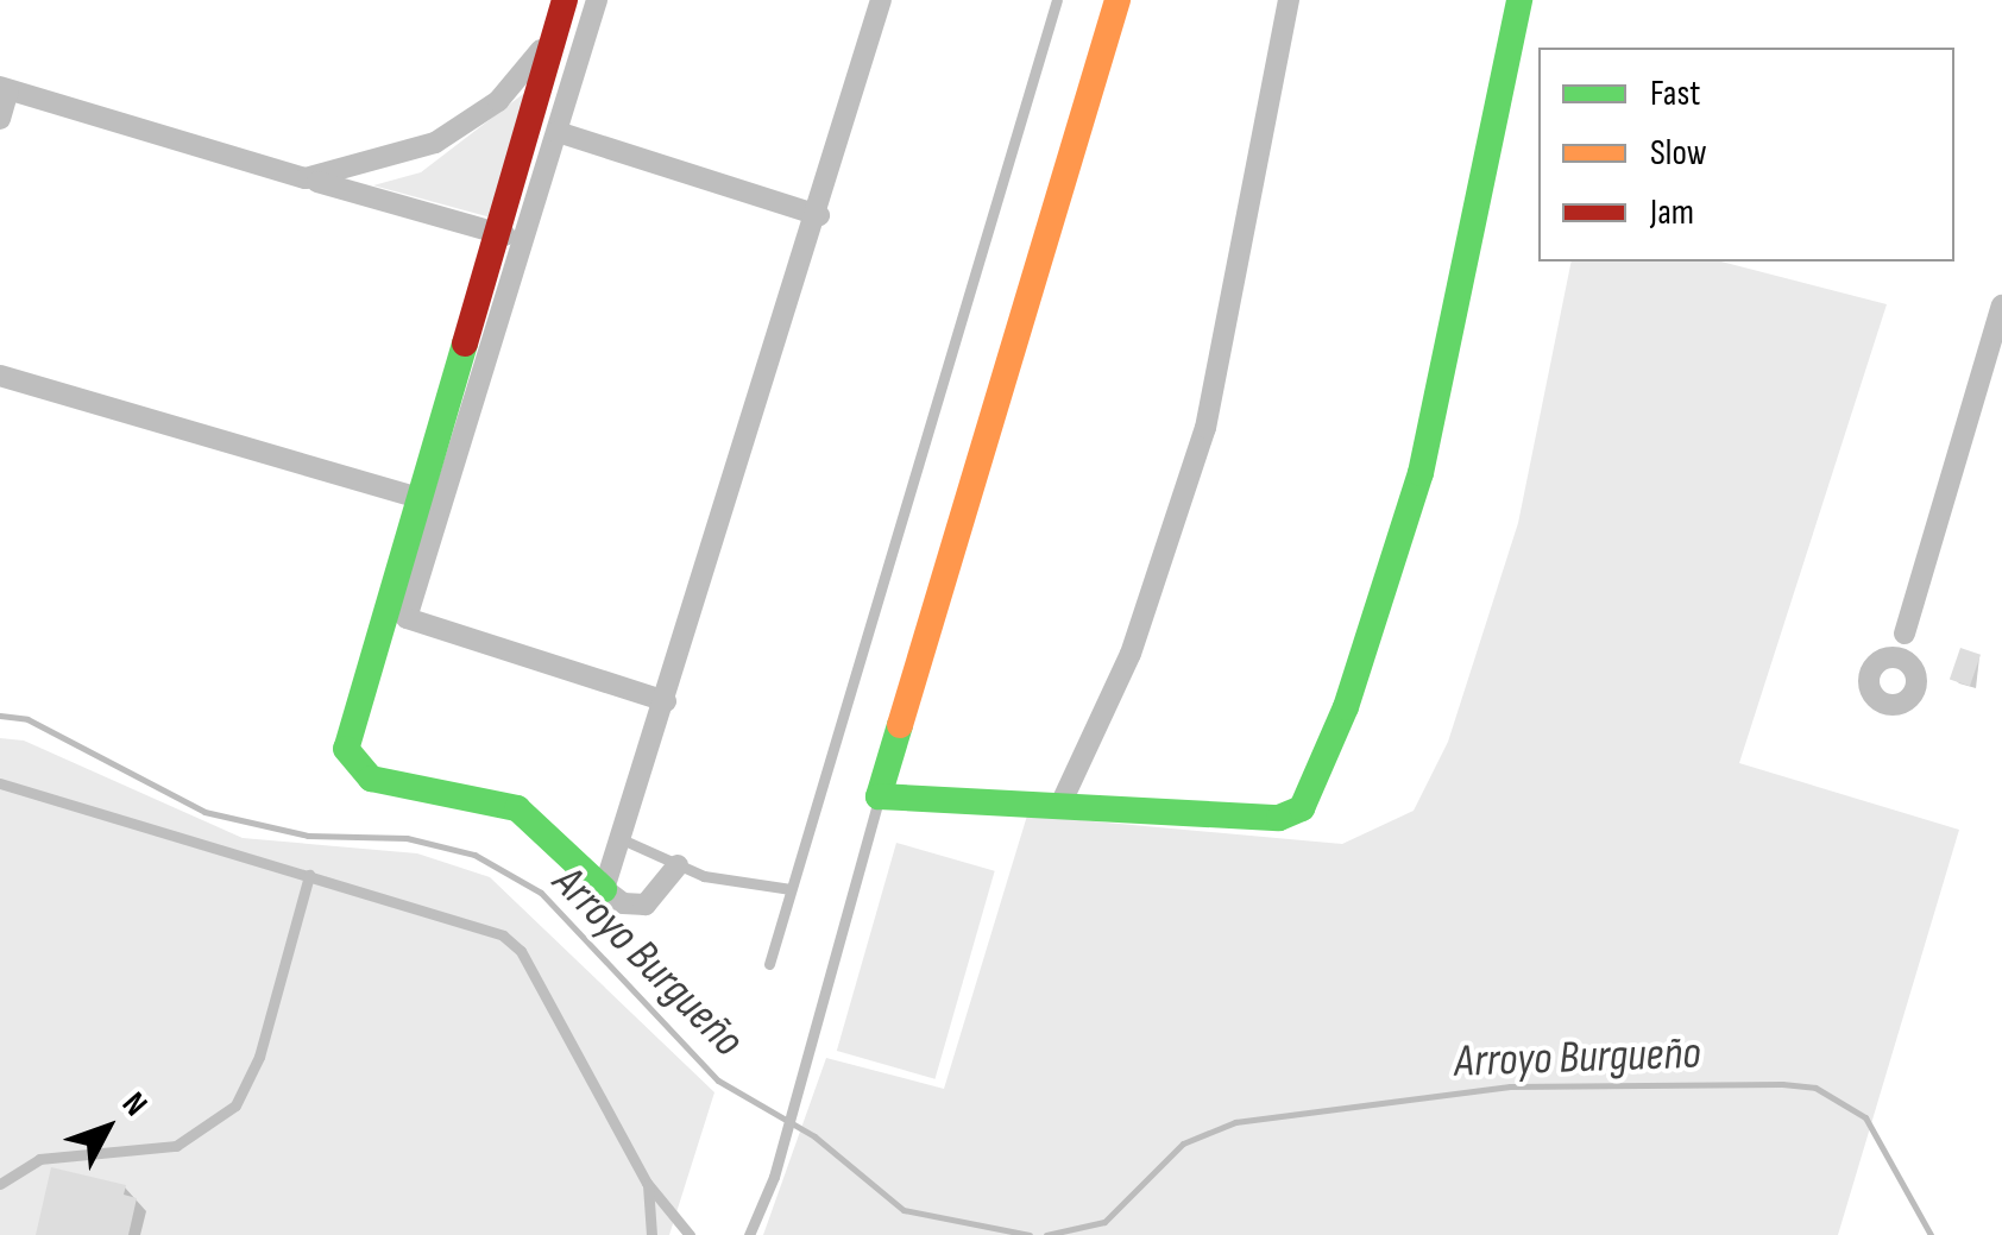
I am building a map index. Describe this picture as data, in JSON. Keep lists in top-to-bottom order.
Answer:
{
  "water": ["Arroyo Burgueño"],
  "legend": ["Fast", "Slow", "Jam"],
  "north": "top right"
}
